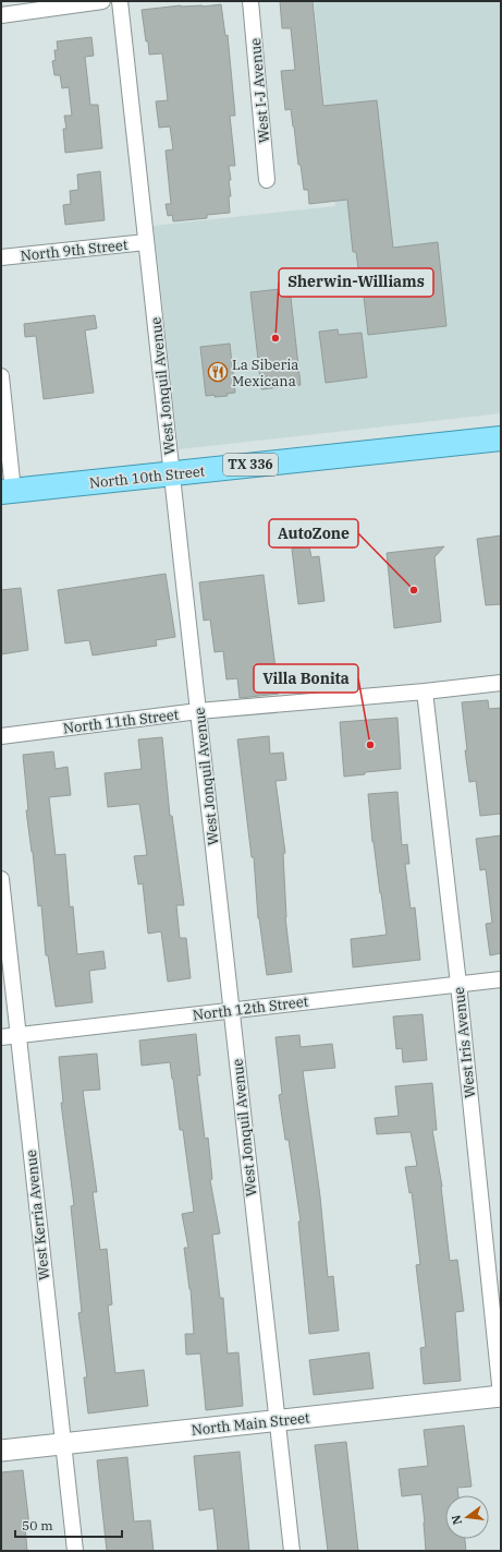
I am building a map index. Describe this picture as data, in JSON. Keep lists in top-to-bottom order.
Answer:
{
  "streets": {
    "main road": ["TX 336", "North 10th Street"],
    "street": [
      "West I-J Avenue",
      "North 9th Street",
      "West Jonquil Avenue",
      "North 11th Street",
      "North 12th Street",
      "West Iris Avenue",
      "West Kerria Avenue",
      "North Main Street"
    ]
  },
  "crossings": [
    ["North 9th Street", "West Jonquil Avenue"],
    ["West Jonquil Avenue", "North 10th Street"],
    ["West Jonquil Avenue", "North 11th Street"],
    ["West Jonquil Avenue", "North 12th Street"],
    ["West Jonquil Avenue", "North Main Street"],
    ["North 11th Street", "West Iris Avenue"],
    ["North 12th Street", "West Iris Avenue"],
    ["North 12th Street", "West Kerria Avenue"],
    ["West Iris Avenue", "North Main Street"],
    ["West Kerria Avenue", "North Main Street"]
  ],
  "places": {
    "other": ["Sherwin-Williams", "AutoZone", "Villa Bonita"],
    "restaurant": ["La Siberia Mexicana"]
  },
  "scale_bar": "50 m",
  "north": "left"
}
